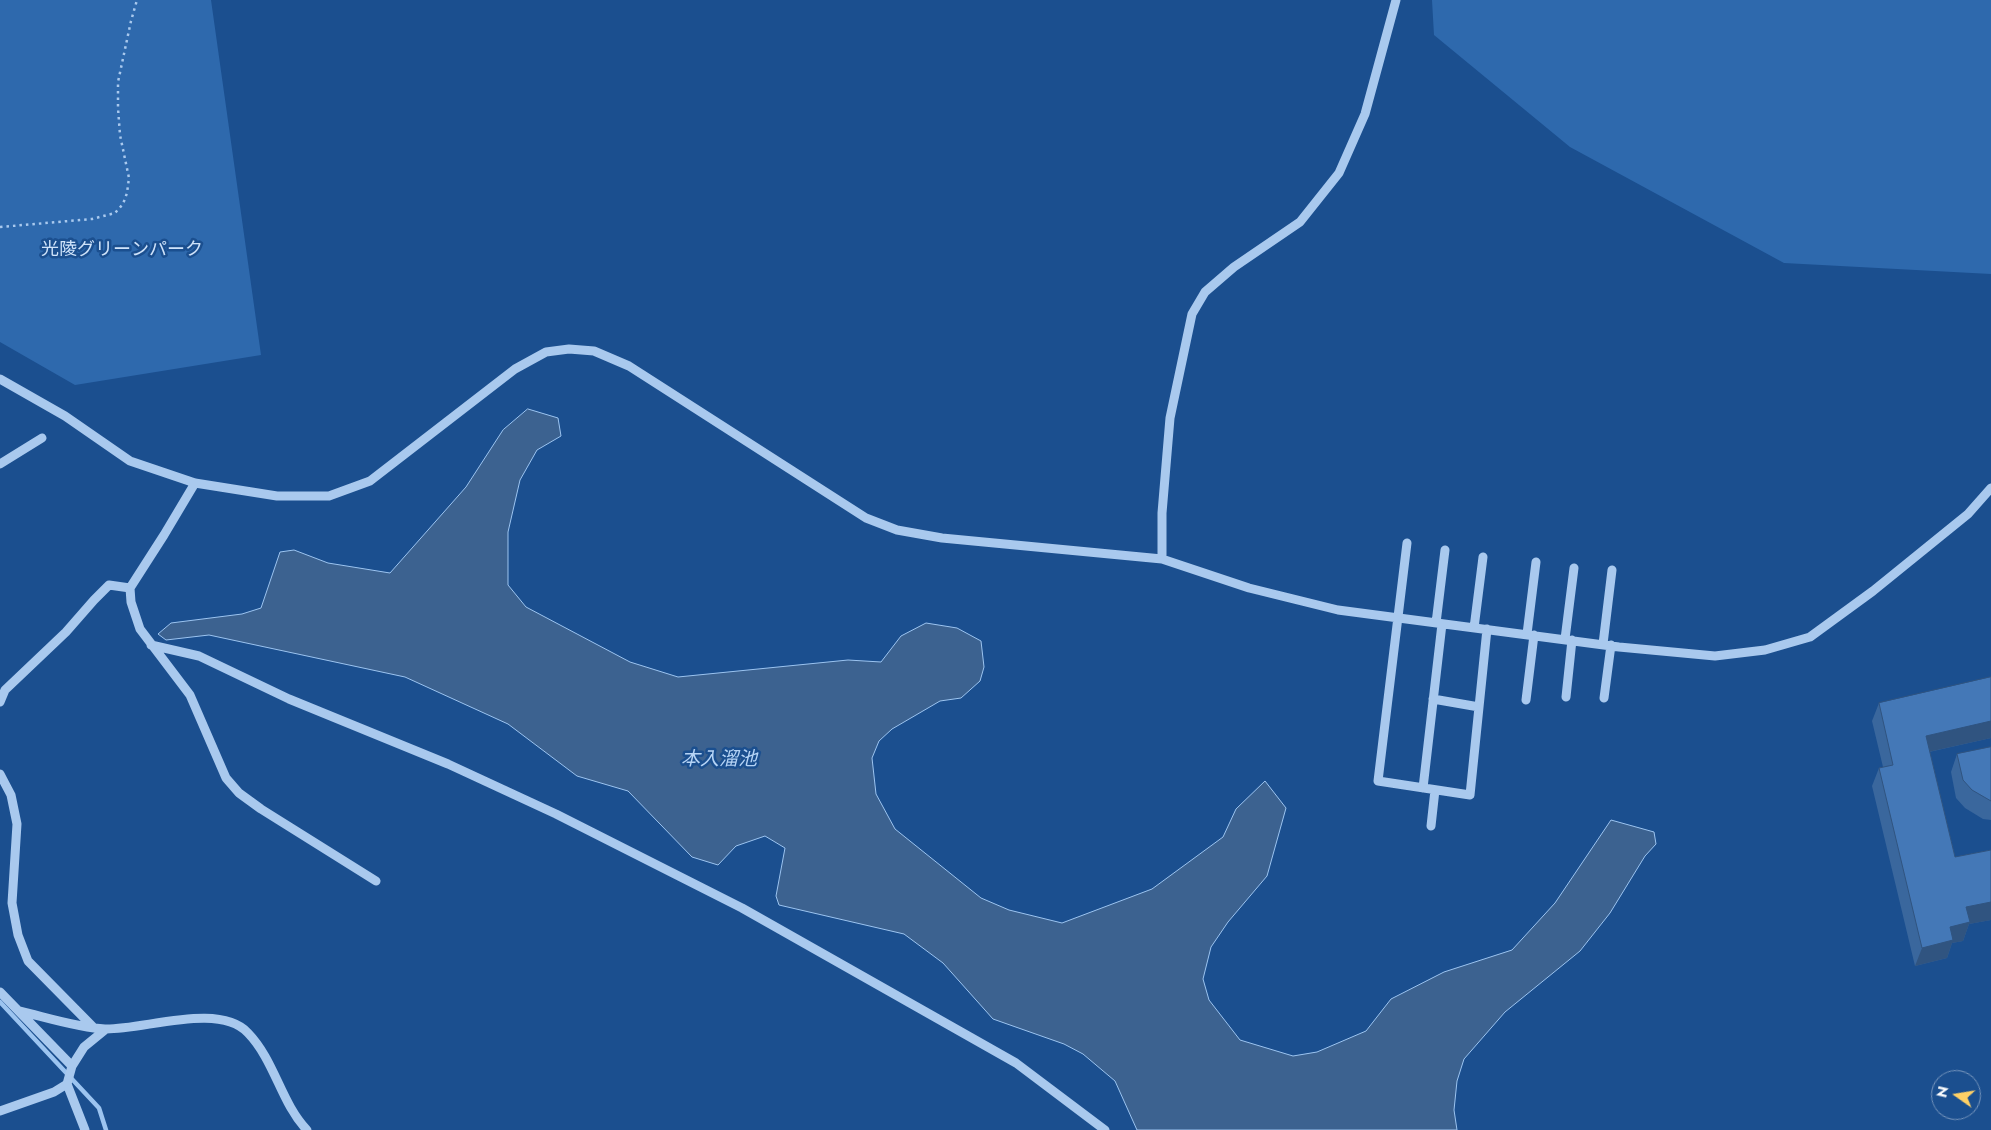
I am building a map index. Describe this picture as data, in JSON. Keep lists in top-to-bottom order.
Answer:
{
  "water": ["本入溜池"],
  "parks": ["光陵グリーンパーク"],
  "north": "left"
}
